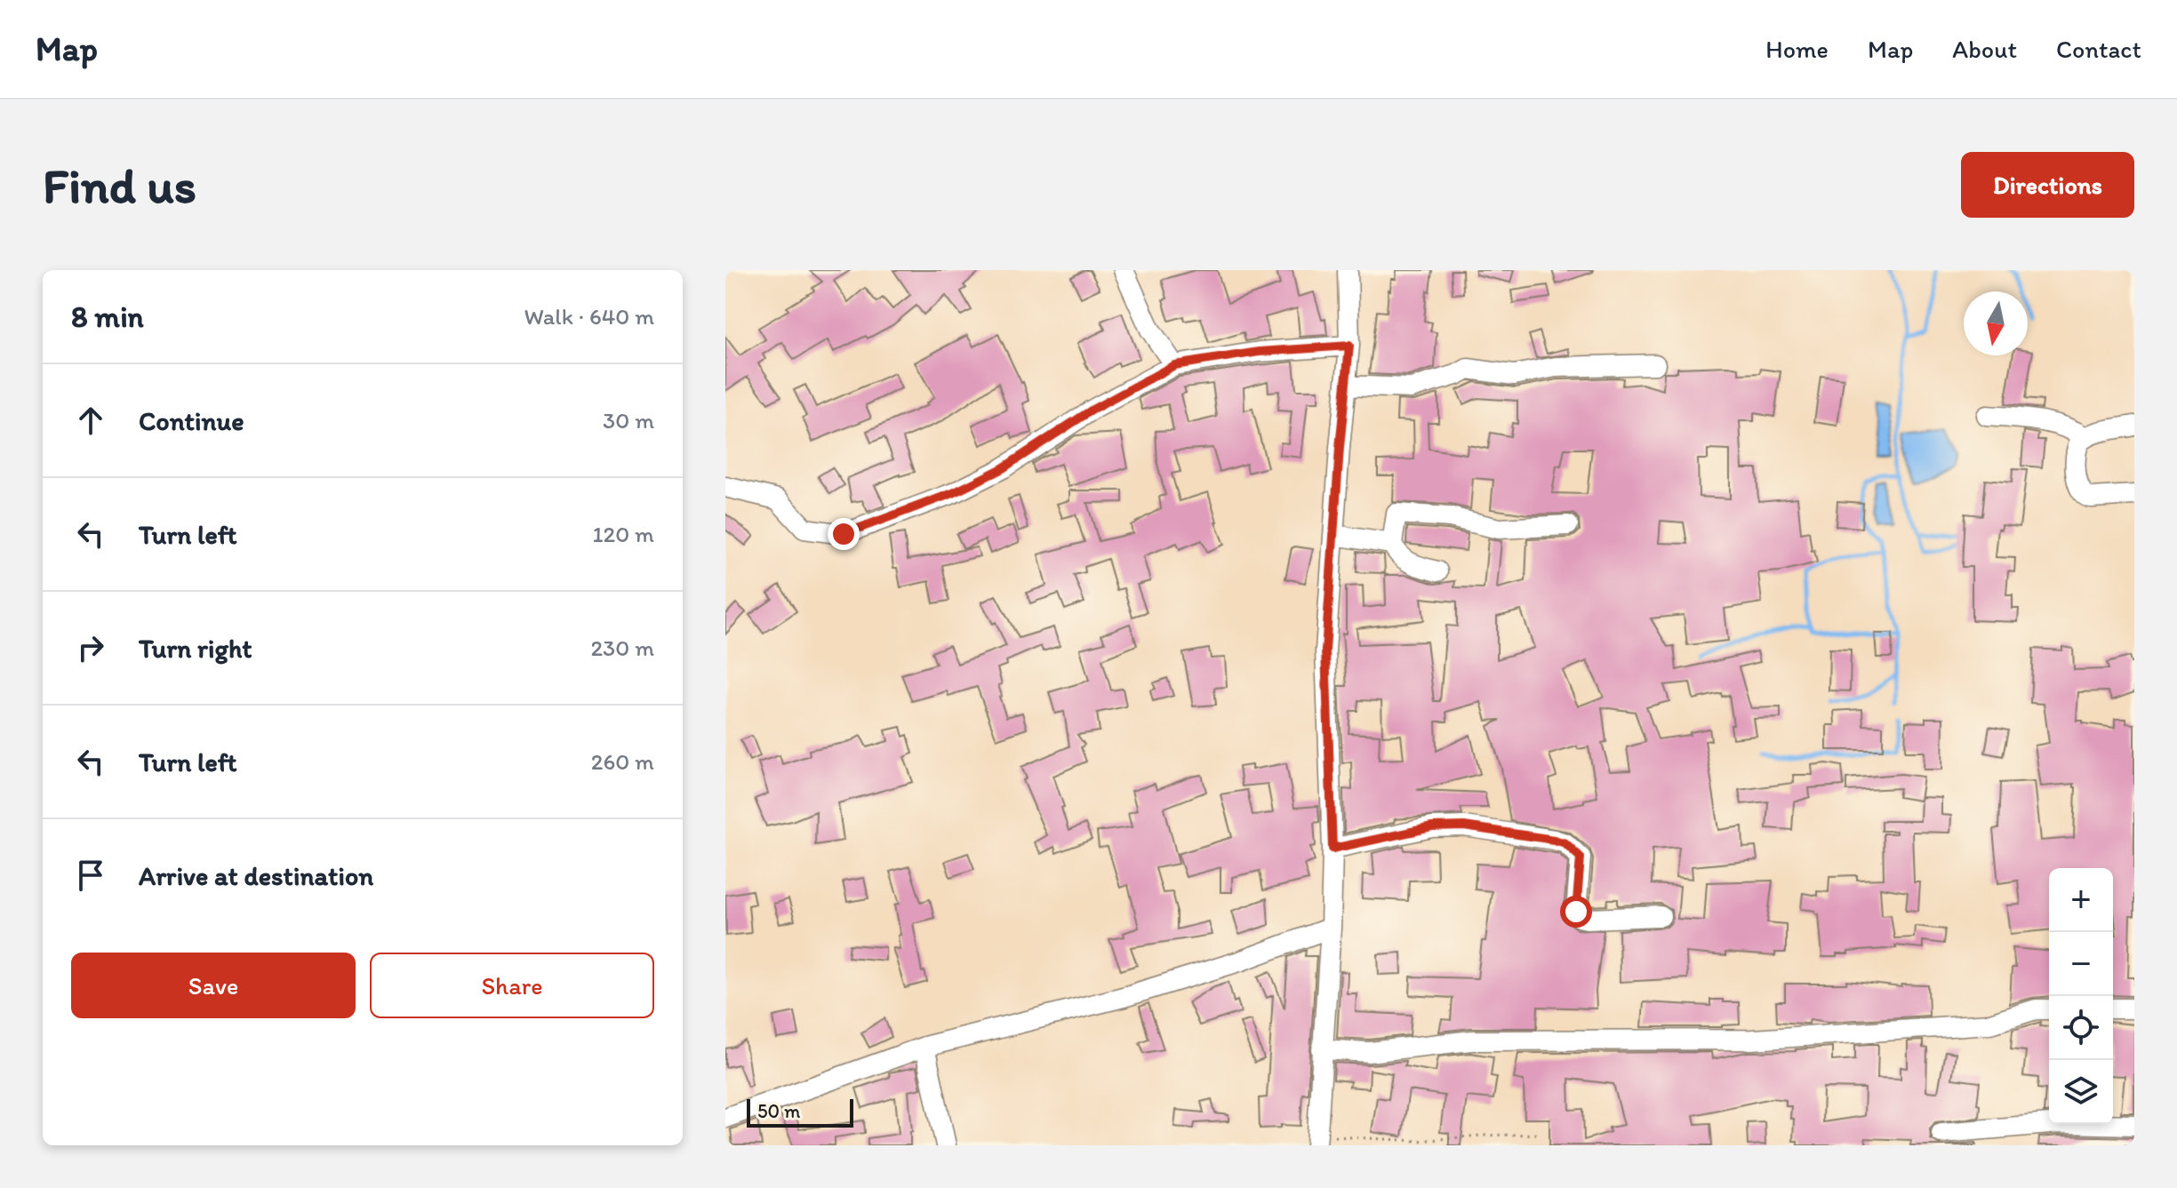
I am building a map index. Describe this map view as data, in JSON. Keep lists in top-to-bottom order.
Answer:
{
  "scale_bar": "50 m",
  "north": "bottom",
  "page": {
    "header": "Map",
    "nav": [
      "Home",
      "Map",
      "About",
      "Contact"
    ],
    "buttons": [
      "Directions",
      ["Save", "Share"]
    ],
    "title": "Find us",
    "heading": ["8 min", "Walk · 640 m"],
    "list": [
      ["Continue", "30 m"],
      ["Turn left", "120 m"],
      ["Turn right", "230 m"],
      ["Turn left", "260 m"],
      "Arrive at destination"
    ],
    "map_buttons": ["+", "−"],
    "scale": "50 m"
  }
}
